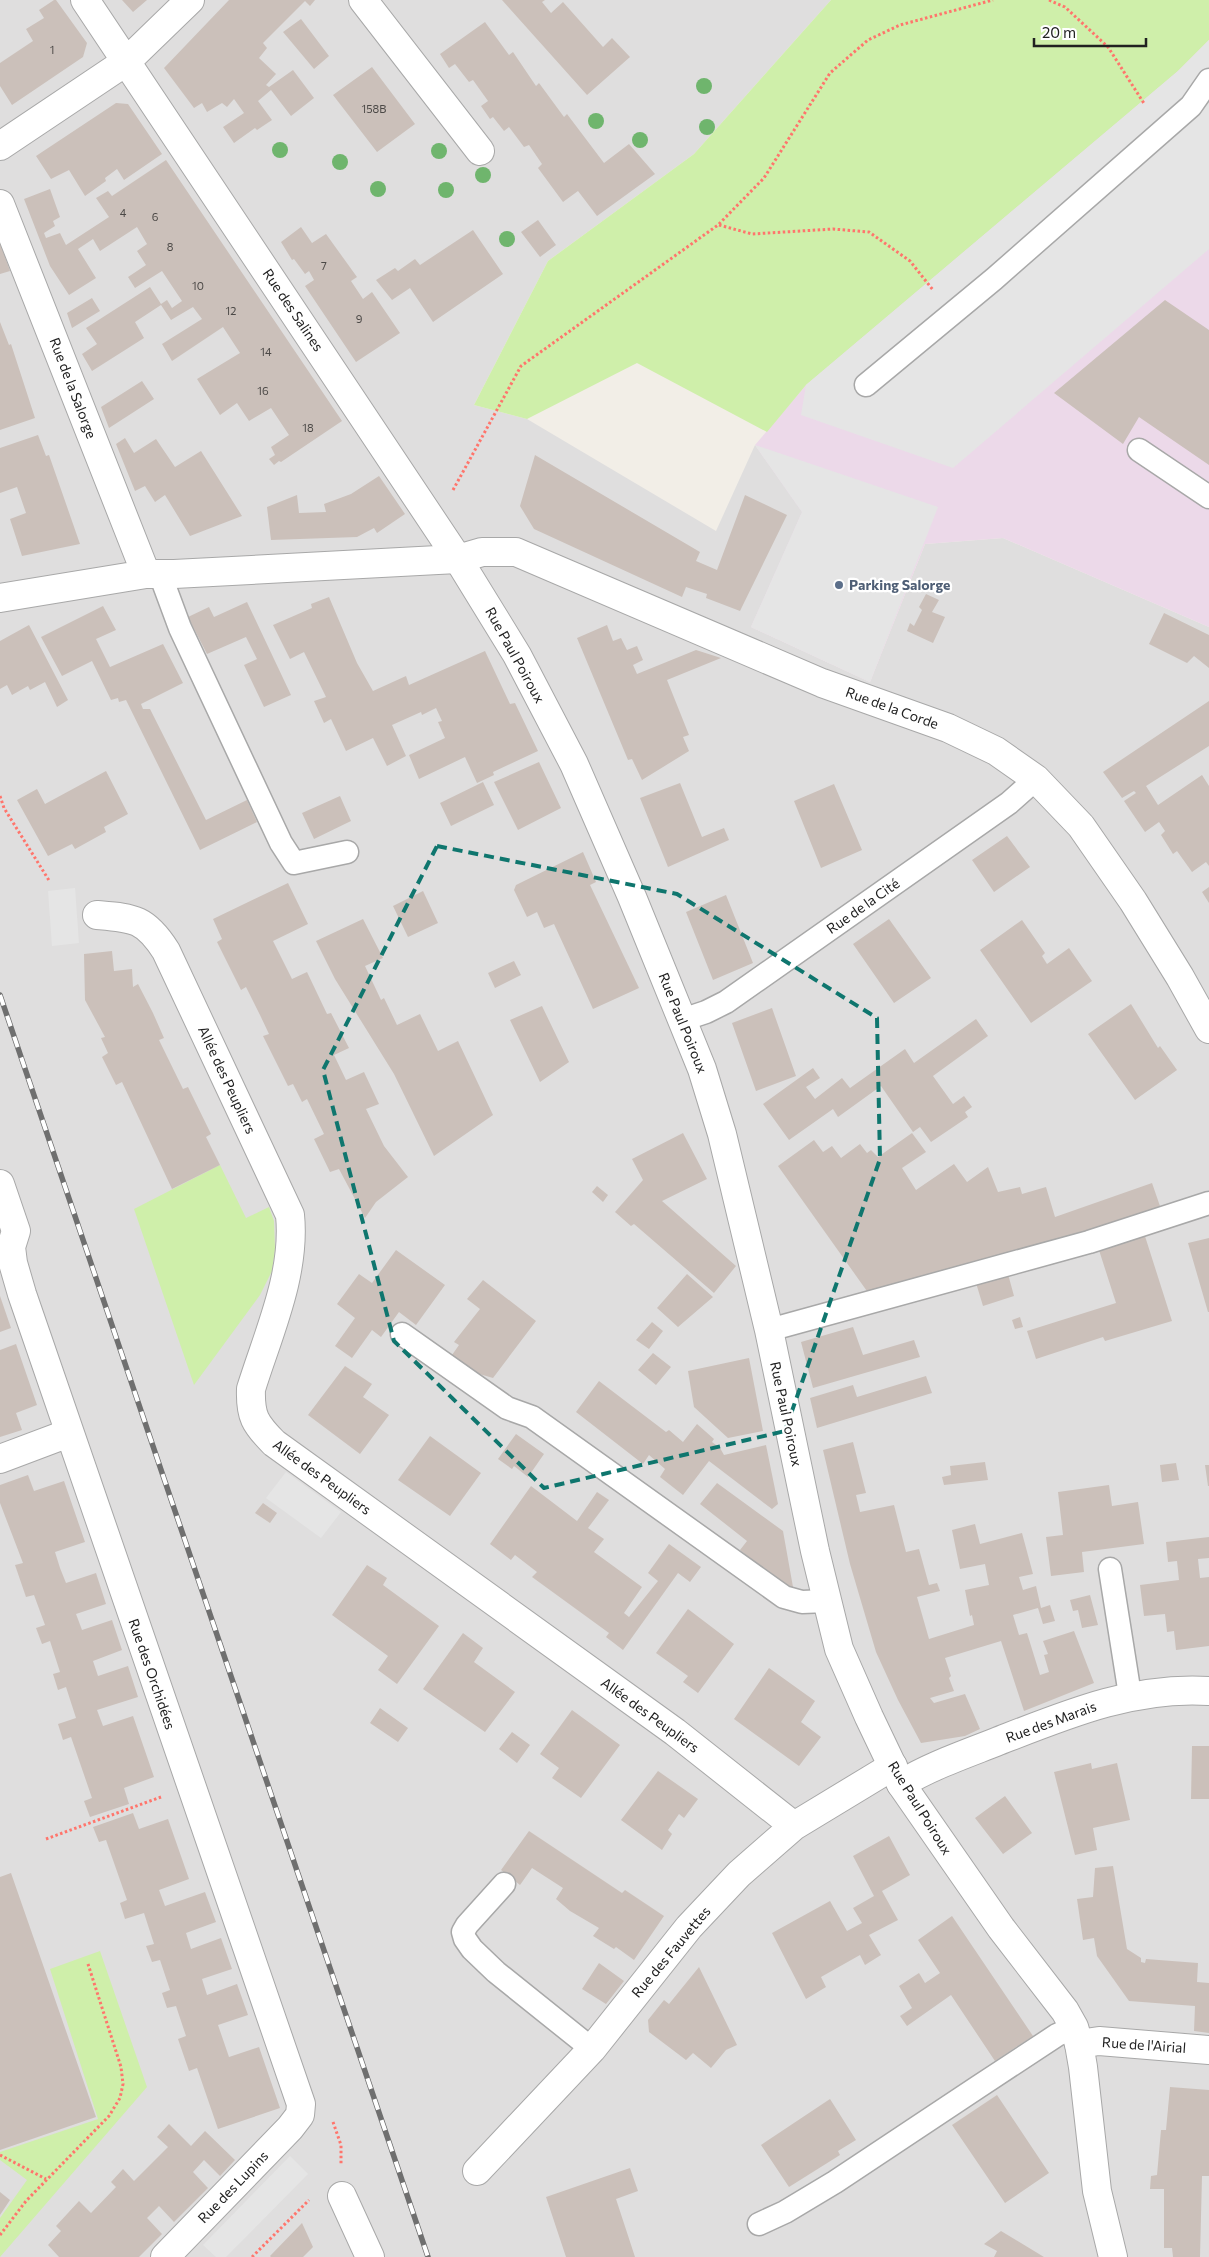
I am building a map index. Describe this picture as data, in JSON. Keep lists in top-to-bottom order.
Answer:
{
  "streets": {
    "street": [
      "Rue des Salines",
      "Rue de la Salorge",
      "Rue Paul Poiroux",
      "Rue de la Corde",
      "Allée des Peupliers",
      "Rue des Orchidées",
      "Rue des Marais",
      "Rue des Fauvettes",
      "Rue de l'Airial",
      "Rue des Lupins"
    ],
    "lane": ["Rue de la Cité"]
  },
  "crossings": [
    ["Rue des Salines", "Rue Paul Poiroux"],
    ["Rue des Salines", "Rue de la Corde"],
    ["Rue Paul Poiroux", "Rue de la Corde"],
    ["Rue Paul Poiroux", "Rue de la Cité"],
    ["Rue Paul Poiroux", "Rue des Marais"],
    ["Rue Paul Poiroux", "Rue des Fauvettes"],
    ["Rue Paul Poiroux", "Rue de l'Airial"],
    ["Rue de la Corde", "Rue de la Cité"],
    ["Allée des Peupliers", "Rue des Fauvettes"],
    ["Rue des Orchidées", "Rue des Lupins"],
    ["Rue des Marais", "Rue des Fauvettes"]
  ],
  "places": ["Parking Salorge"],
  "house_numbers": [
    "1",
    "158B",
    "4",
    "6",
    "8",
    "7",
    "10",
    "12",
    "9",
    "14",
    "16",
    "18"
  ],
  "scale_bar": "20 m"
}
